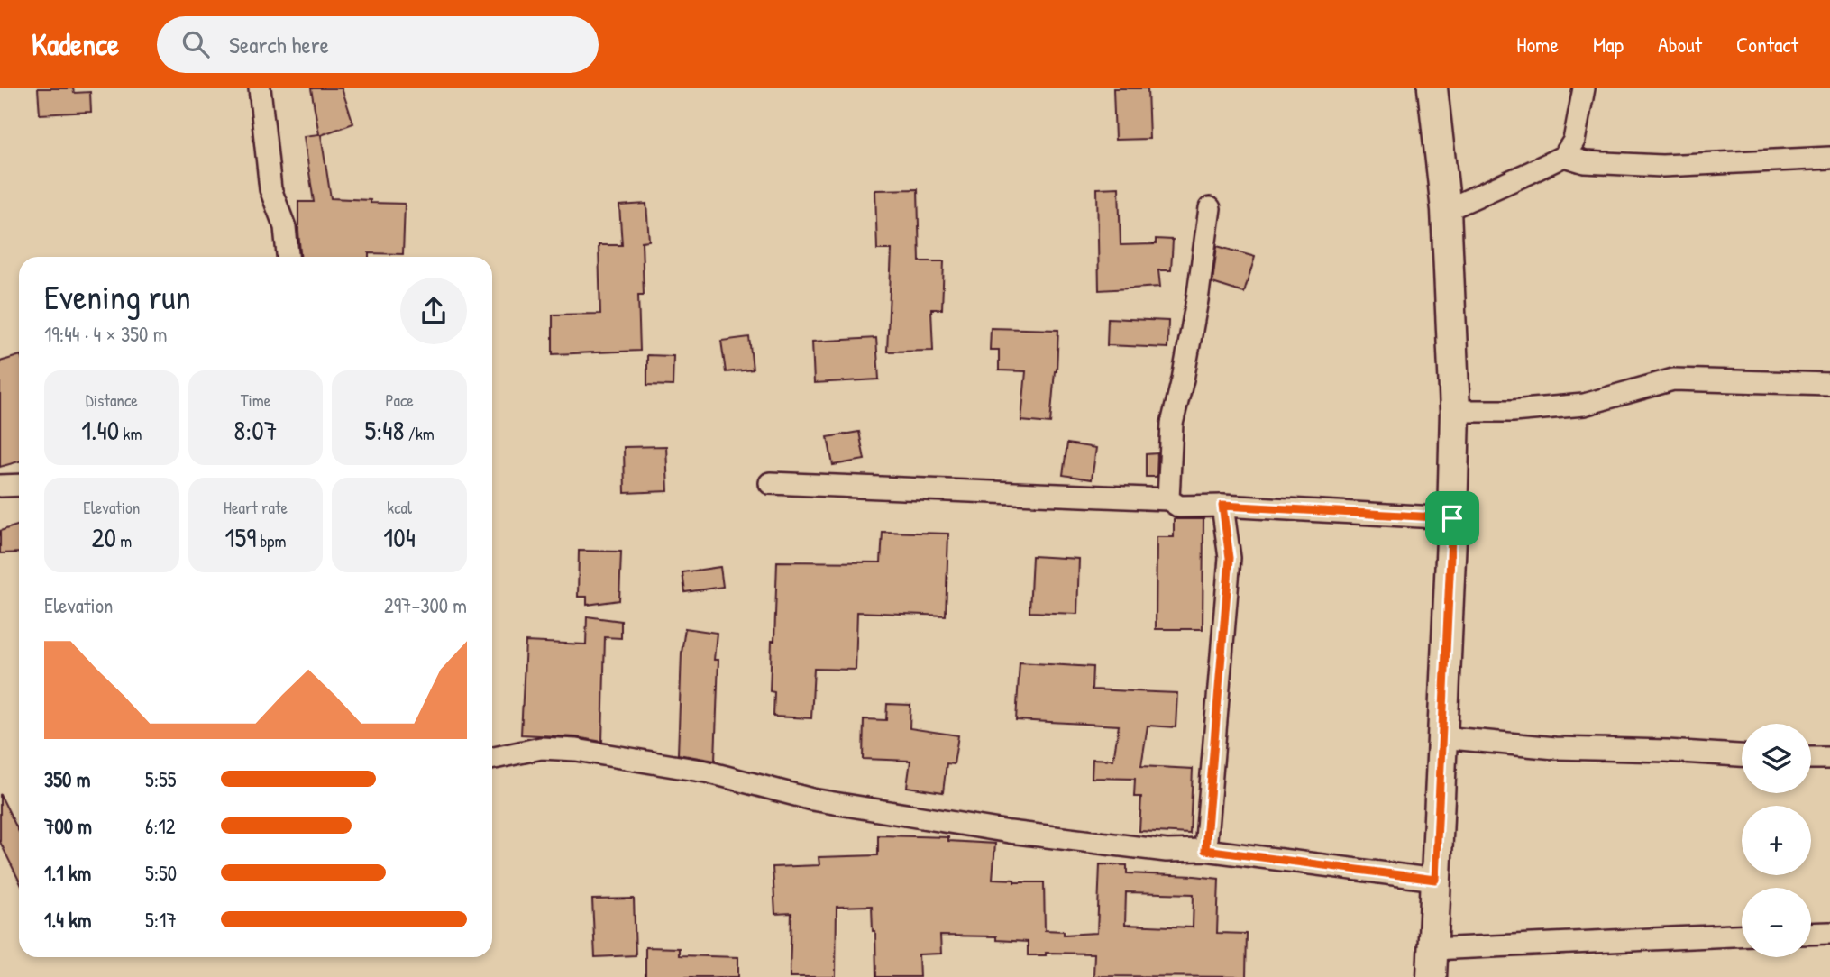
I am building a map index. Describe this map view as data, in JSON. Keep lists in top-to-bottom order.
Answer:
{
  "page": {
    "header": "Kadence",
    "search": "Search here",
    "nav": [
      "Home",
      "Map",
      "About",
      "Contact"
    ],
    "heading": ["Evening run", "19:44 · 4 × 350 m"],
    "stats": [
      ["Distance", "1.40 km"],
      ["Time", "8:07"],
      ["Pace", "5:48 /km"],
      ["Elevation", "20 m"],
      ["Heart rate", "159 bpm"],
      ["kcal", "104"]
    ],
    "chart": ["Elevation", "297–300 m"],
    "map_buttons": ["+", "−"],
    "list": [
      {
        "name": "350 m",
        "note": "5:55"
      },
      {
        "name": "700 m",
        "note": "6:12"
      },
      {
        "name": "1.1 km",
        "note": "5:50"
      },
      {
        "name": "1.4 km",
        "note": "5:17"
      }
    ]
  }
}
